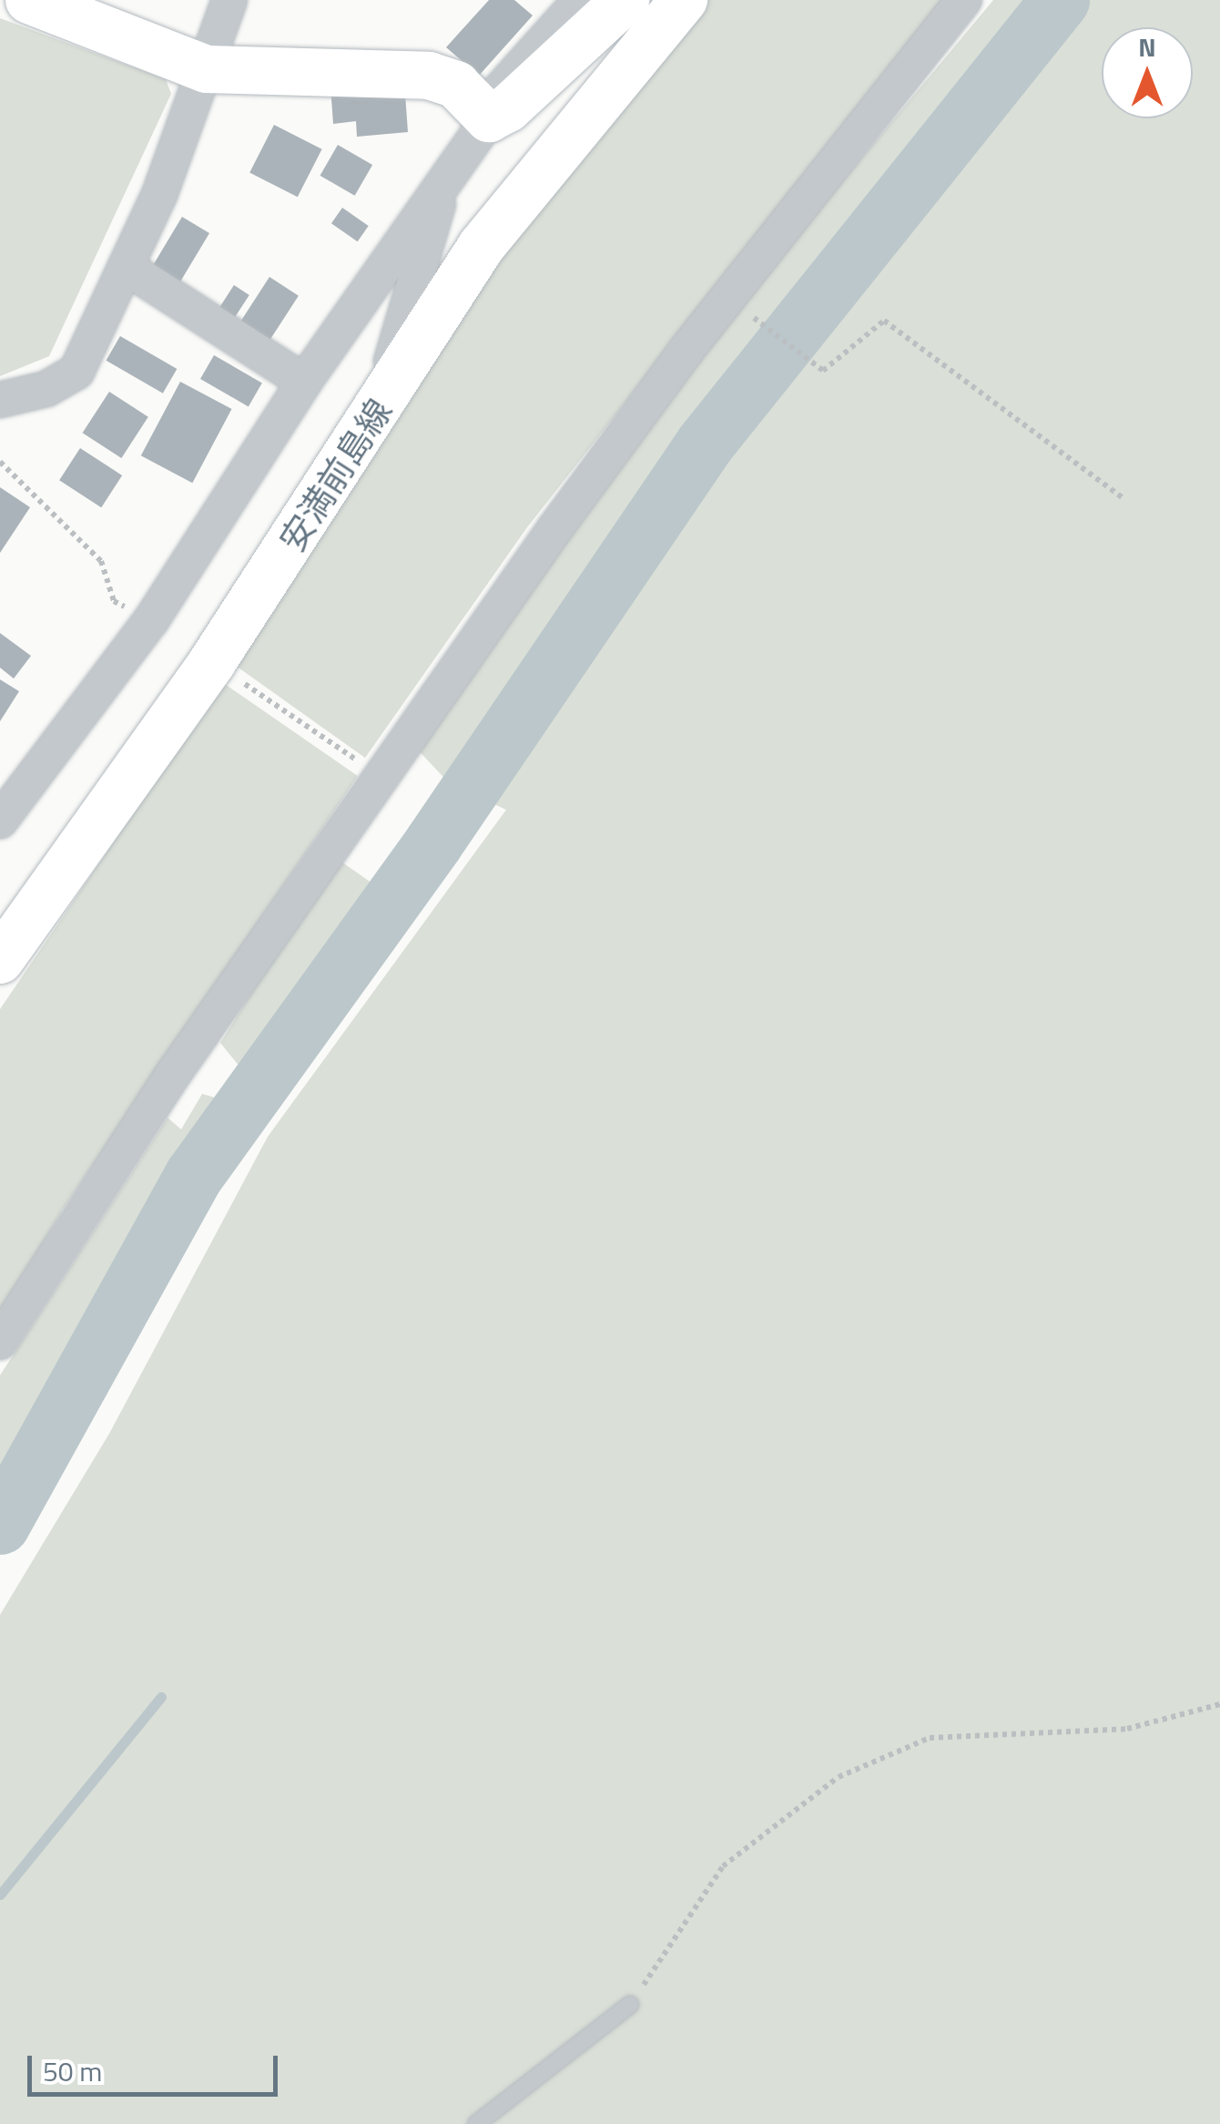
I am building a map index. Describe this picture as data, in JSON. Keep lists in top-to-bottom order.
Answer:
{
  "streets": {
    "main road": ["安満前島線"]
  },
  "scale_bar": "50 m",
  "north": "top"
}
